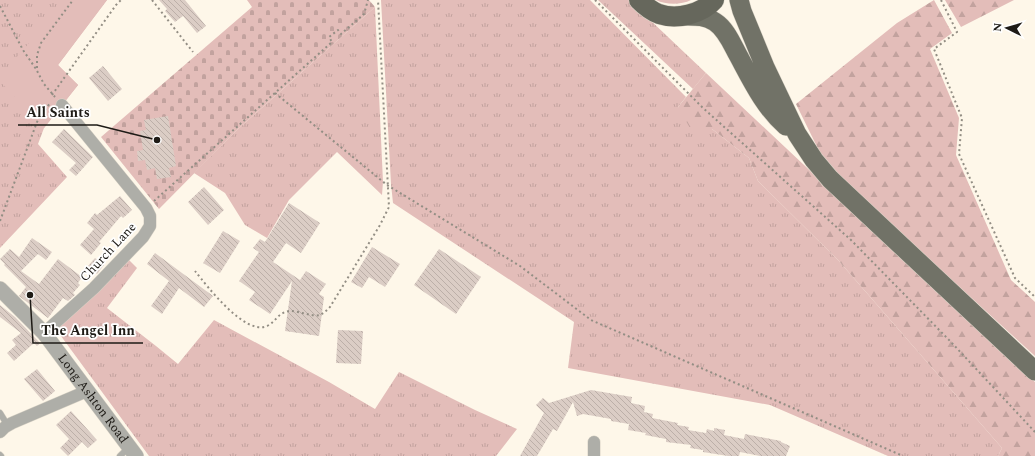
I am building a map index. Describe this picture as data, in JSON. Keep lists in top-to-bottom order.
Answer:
{
  "streets": {
    "street": ["Church Lane", "Long Ashton Road"]
  },
  "crossings": [
    ["Church Lane", "Long Ashton Road"]
  ],
  "places": ["All Saints", "The Angel Inn"],
  "north": "left"
}
